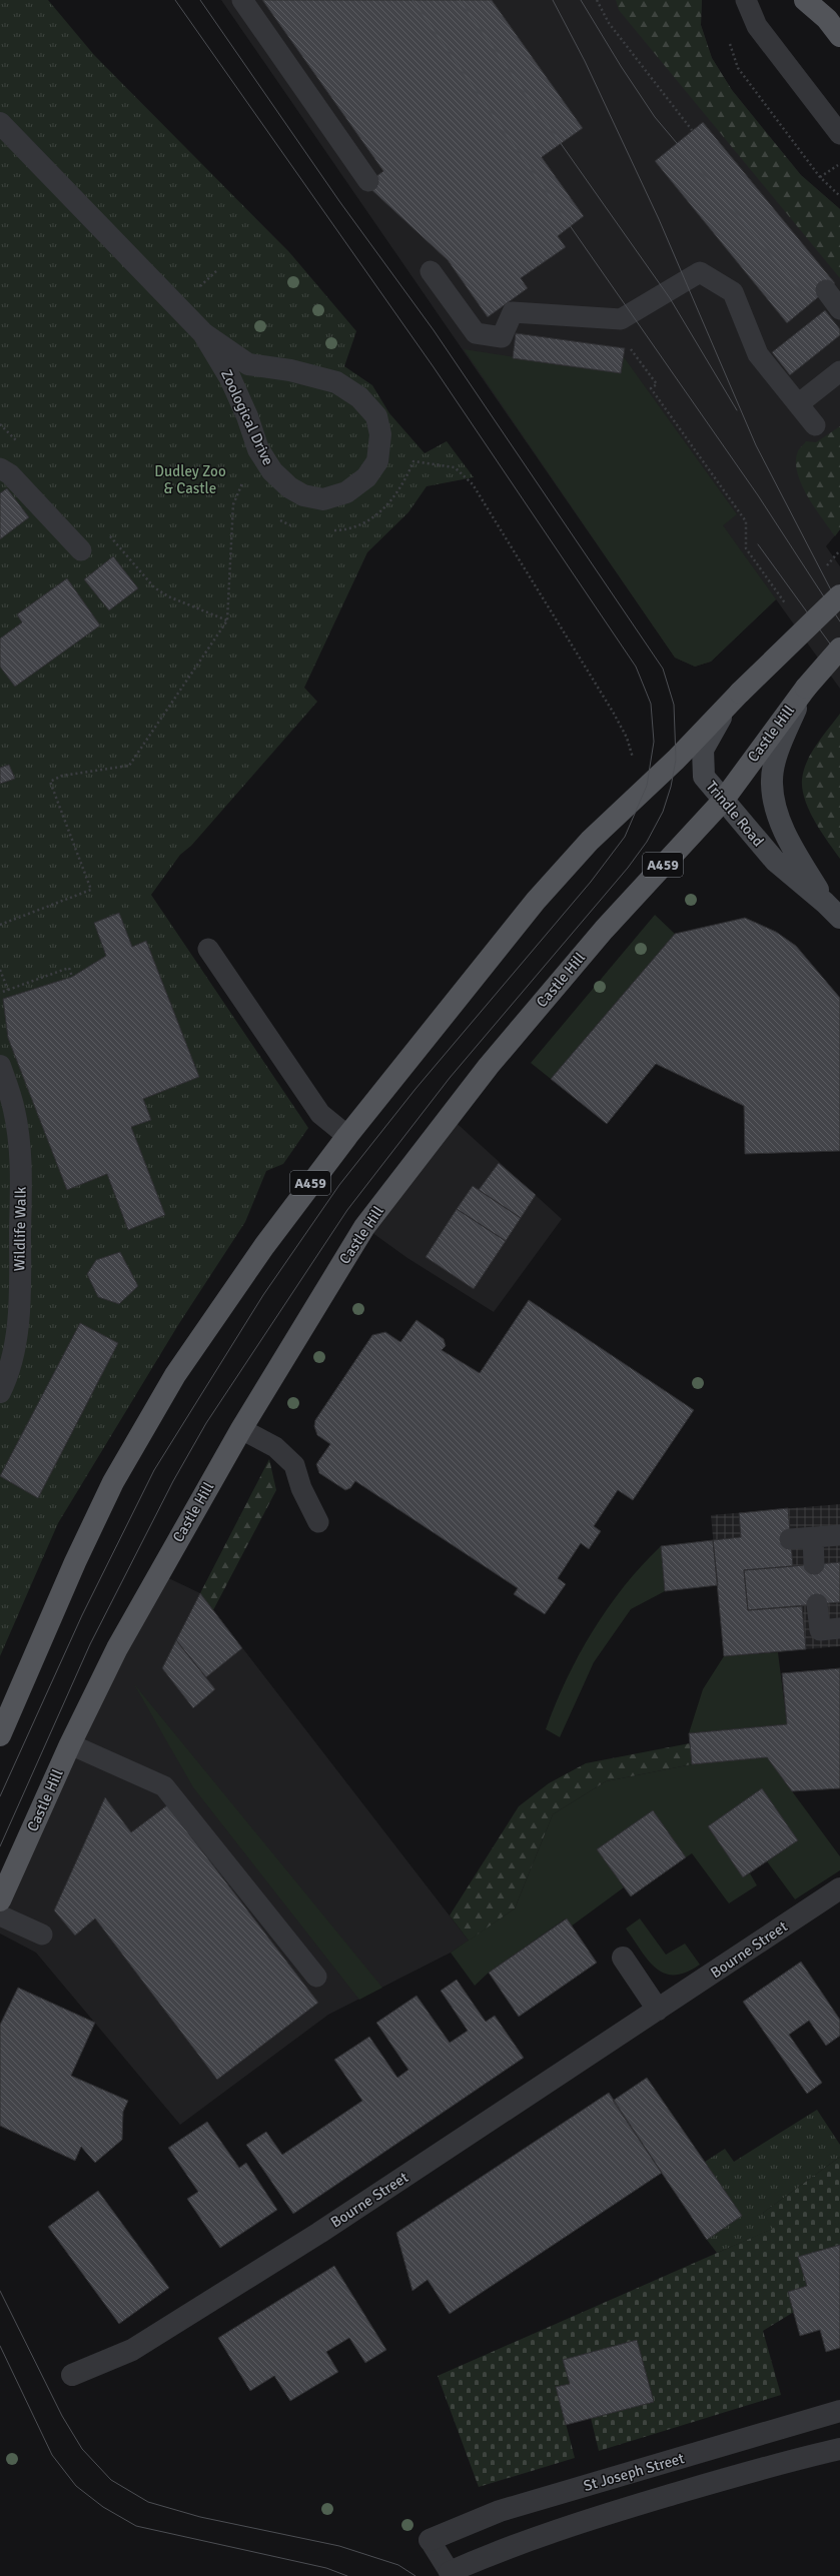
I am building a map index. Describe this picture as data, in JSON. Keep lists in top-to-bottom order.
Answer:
{
  "streets": {
    "main road": ["Castle Hill", "Trindle Road", "A459"],
    "street": [
      "Zoological Drive",
      "Wildlife Walk",
      "Bourne Street",
      "St Joseph Street"
    ]
  },
  "crossings": [
    ["Castle Hill", "Trindle Road"],
    ["Trindle Road", "A459"]
  ],
  "parks": ["Dudley Zoo & Castle"]
}
